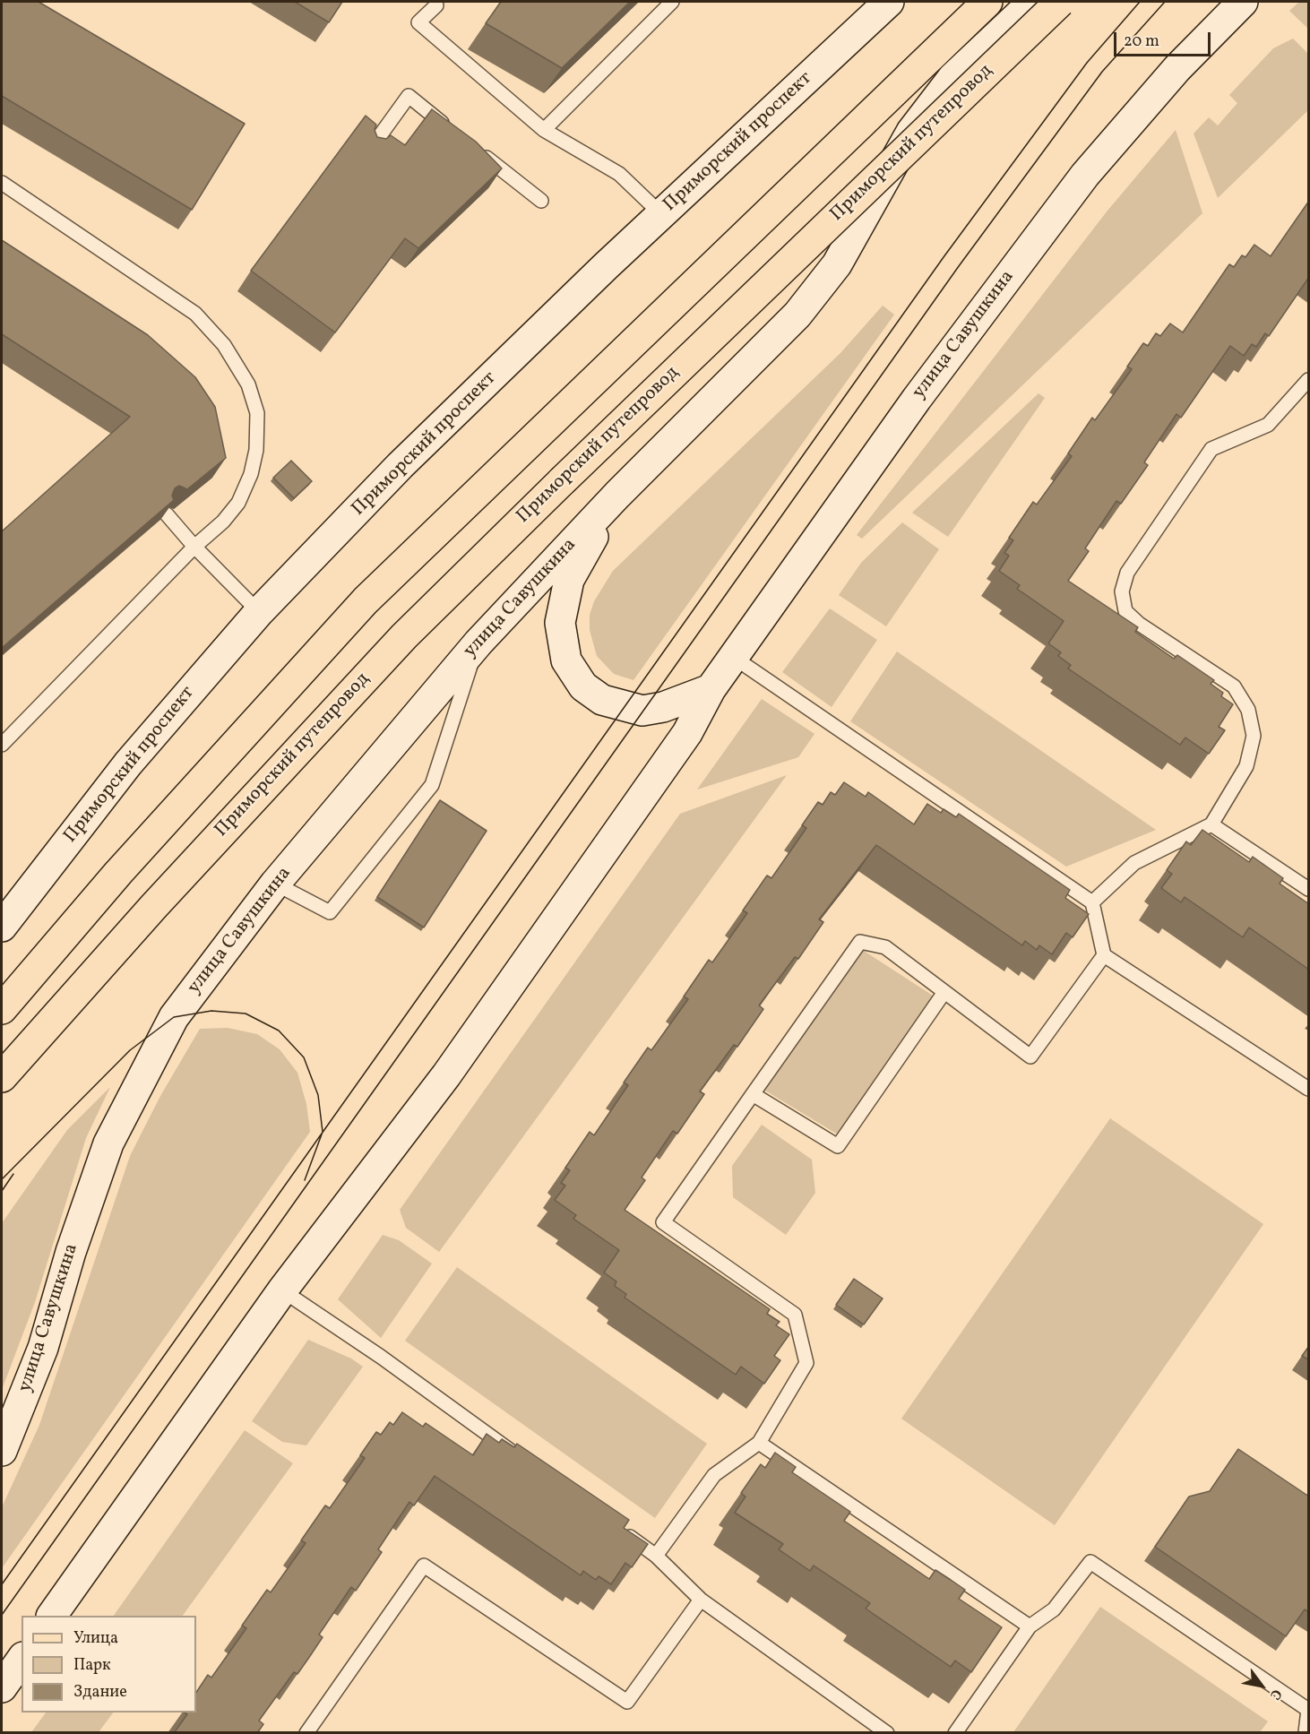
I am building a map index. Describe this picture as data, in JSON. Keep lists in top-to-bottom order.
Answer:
{
  "streets": {
    "main road": ["Приморский проспект", "Приморский путепровод", "улица Савушкина"]
  },
  "legend": ["Улица", "Парк", "Здание"],
  "scale_bar": "20 m",
  "north": "bottom right"
}
